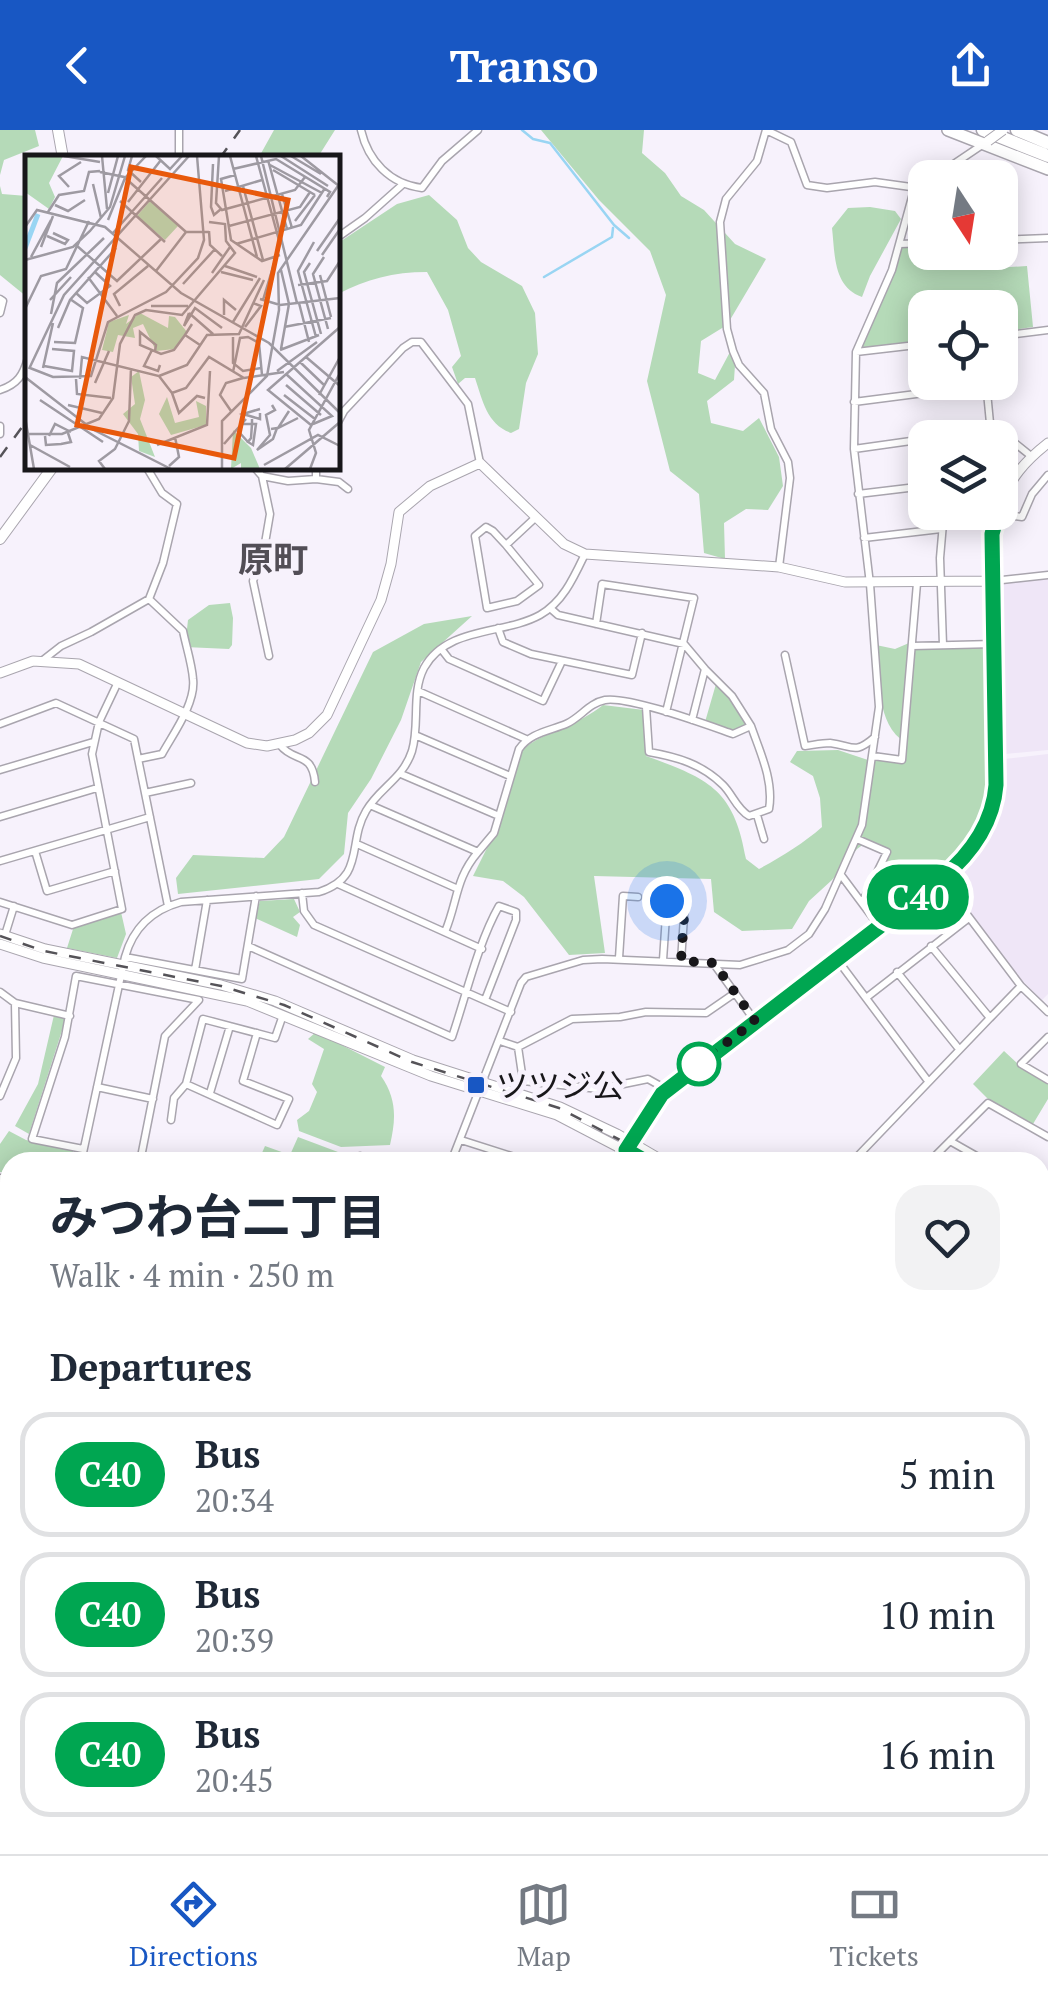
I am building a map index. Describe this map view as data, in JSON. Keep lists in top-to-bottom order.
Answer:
{
  "districts": ["原町"],
  "places": {
    "transit": ["ツツジ公"]
  },
  "lines": ["bus line C40"],
  "north": "bottom",
  "page": {
    "header": "Transo",
    "on_map": "C40",
    "heading": [
      ["みつわ台二丁目", "Walk · 4 min · 250 m"],
      "Departures"
    ],
    "list": [
      {
        "mark": "C40",
        "name": "Bus",
        "note": "20:34",
        "value": "5 min"
      },
      {
        "mark": "C40",
        "name": "Bus",
        "note": "20:39",
        "value": "10 min"
      },
      {
        "mark": "C40",
        "name": "Bus",
        "note": "20:45",
        "value": "16 min"
      }
    ],
    "tabs": ["Directions", "Map", "Tickets"]
  }
}
